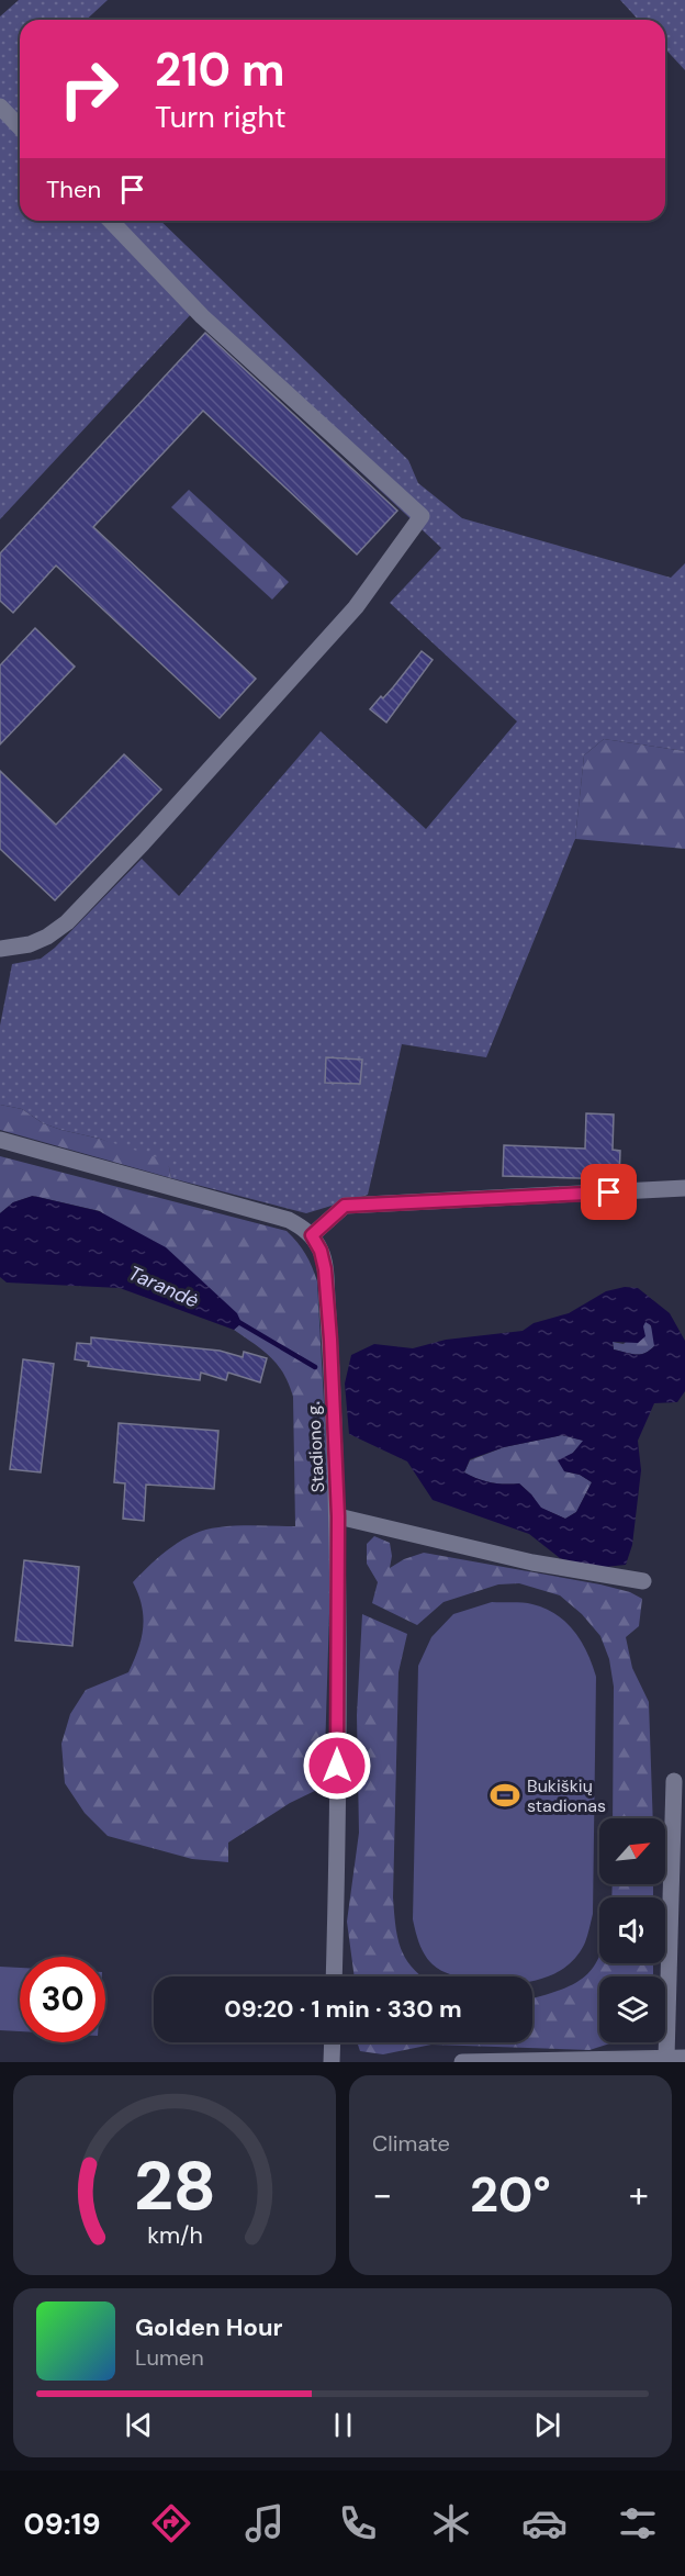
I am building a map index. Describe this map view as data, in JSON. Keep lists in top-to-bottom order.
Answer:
{
  "streets": {
    "street": ["Stadiono g."]
  },
  "water": ["Tarandė"],
  "places": {
    "sports": ["Bukiškių stadionas"]
  },
  "north": "top right",
  "page": {
    "turn": ["210 m", "Turn right"],
    "then": "Then",
    "limit": "30",
    "trip": "09:20 · 1 min · 330 m",
    "tile": "Climate",
    "heat": ["−", "20°", "+"],
    "song": ["Golden Hour", "Lumen"],
    "tabs": "09:19",
    "gauge": ["28", "km/h"]
  }
}
